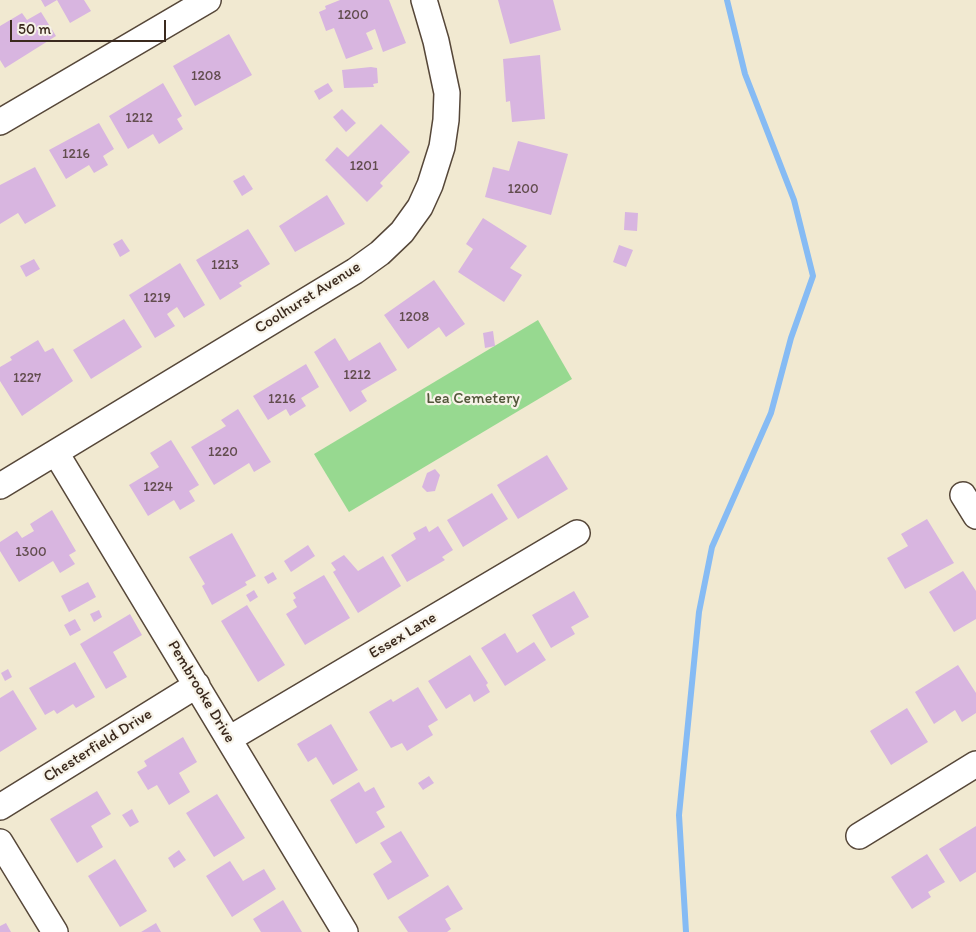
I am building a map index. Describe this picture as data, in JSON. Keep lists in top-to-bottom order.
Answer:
{
  "streets": {
    "street": [
      "Coolhurst Avenue",
      "Essex Lane",
      "Pembrooke Drive",
      "Chesterfield Drive"
    ]
  },
  "crossings": [
    ["Coolhurst Avenue", "Pembrooke Drive"],
    ["Essex Lane", "Pembrooke Drive"],
    ["Pembrooke Drive", "Chesterfield Drive"]
  ],
  "parks": ["Lea Cemetery"],
  "house_numbers": [
    "1200",
    "1208",
    "1212",
    "1216",
    "1201",
    "1200",
    "1213",
    "1219",
    "1208",
    "1212",
    "1227",
    "1216",
    "1220",
    "1224",
    "1300"
  ],
  "scale_bar": "50 m"
}
